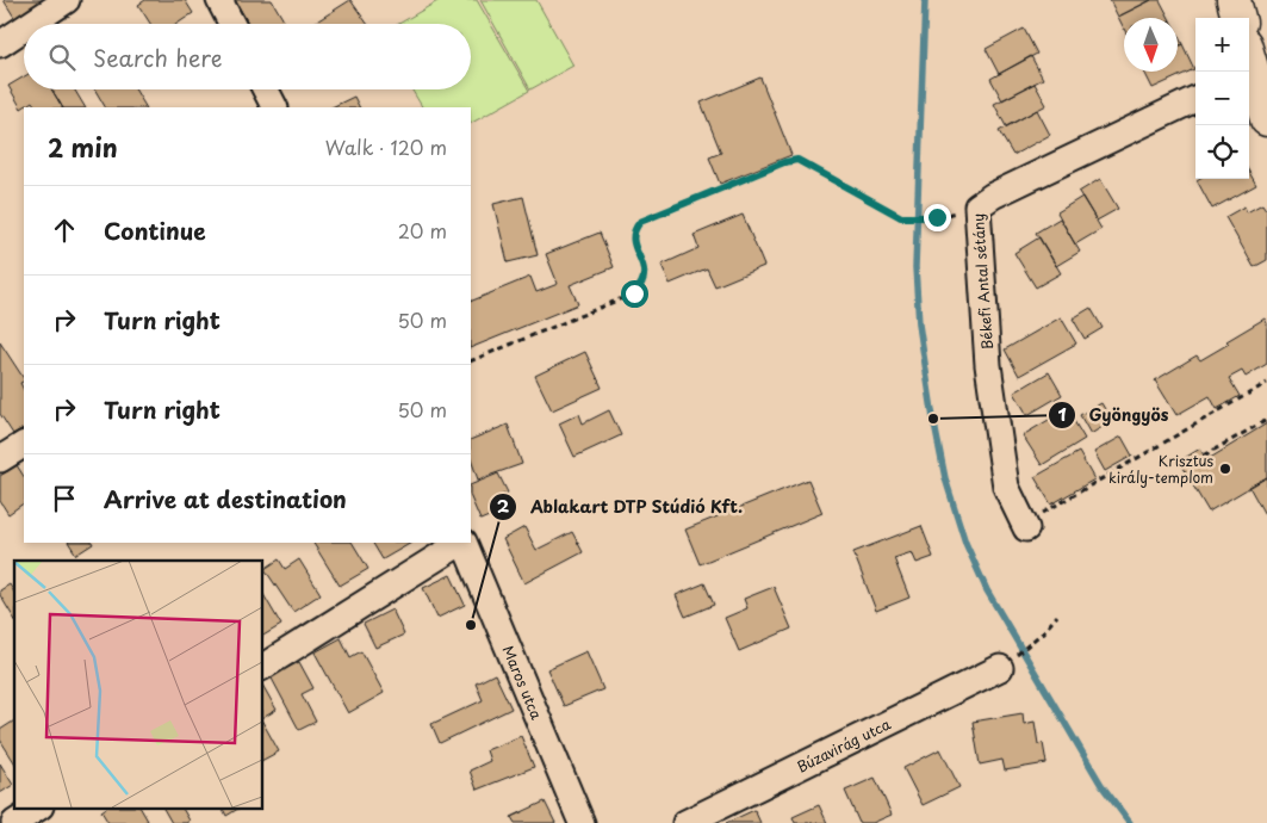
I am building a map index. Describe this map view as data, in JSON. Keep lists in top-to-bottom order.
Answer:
{
  "streets": {
    "street": ["Békefi Antal sétány", "Maros utca", "Búzavirág utca"]
  },
  "places": ["Gyöngyös", "Krisztus király-templom", "Ablakart DTP Stúdió Kft."],
  "north": "bottom",
  "page": {
    "map_buttons": ["+", "−"],
    "search": "Search here",
    "heading": ["2 min", "Walk · 120 m"],
    "list": [
      ["Continue", "20 m"],
      ["Turn right", "50 m"],
      ["Turn right", "50 m"],
      "Arrive at destination"
    ]
  }
}
